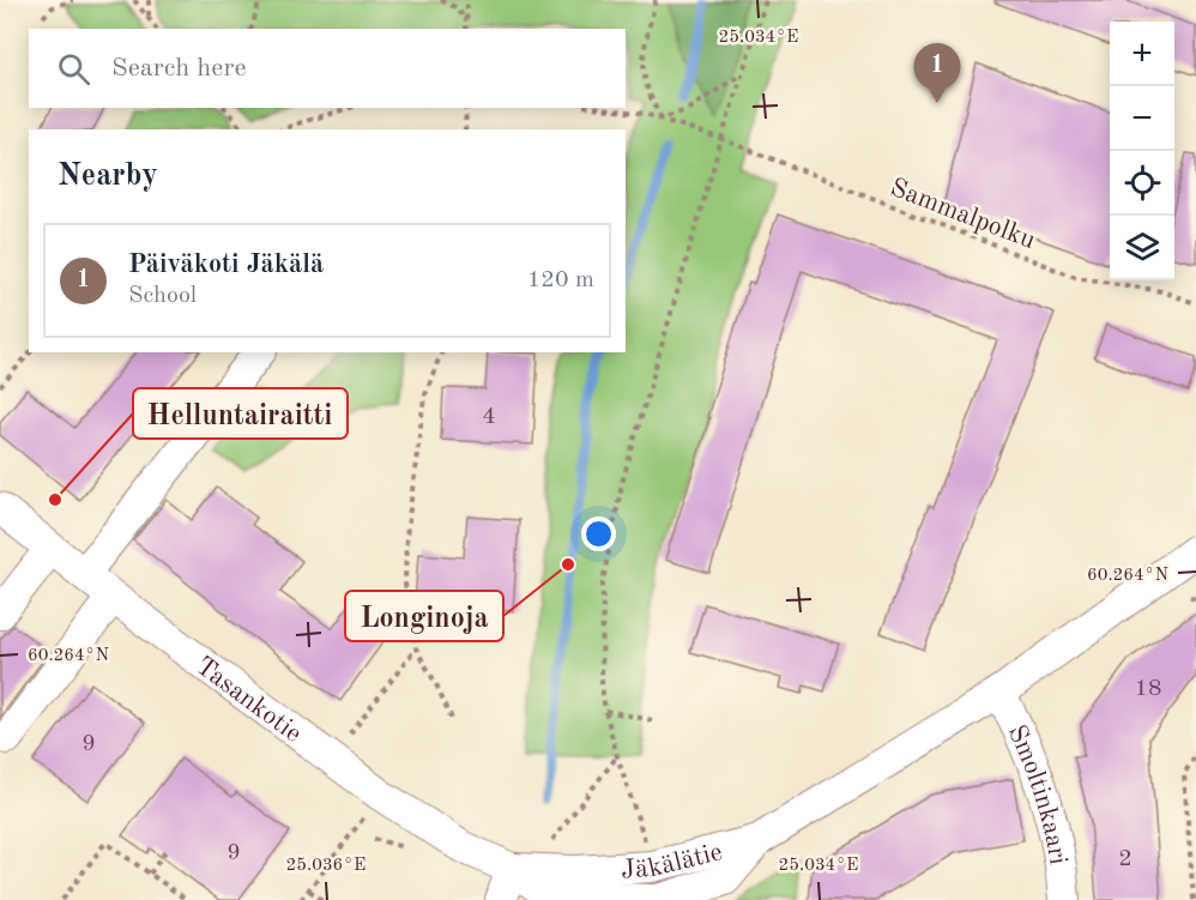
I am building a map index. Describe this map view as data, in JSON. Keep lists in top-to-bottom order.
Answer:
{
  "streets": {
    "street": ["Tasankotie", "Smoltinkaari", "Jäkälätie"],
    "path": ["Sammalpolku"]
  },
  "crossings": [
    ["Tasankotie", "Jäkälätie"],
    ["Smoltinkaari", "Jäkälätie"]
  ],
  "places": ["Helluntairaitti", "Longinoja"],
  "house_numbers": [
    "4",
    "18",
    "9",
    "9",
    "2"
  ],
  "page": {
    "map_buttons": ["+", "−"],
    "search": "Search here",
    "pins": "1",
    "heading": "Nearby",
    "list": [
      {
        "mark": "1",
        "name": "Päiväkoti Jäkälä",
        "note": "School",
        "value": "120 m"
      }
    ]
  },
  "coordinates": ["25.034°E", "60.264°N", "25.036°E"]
}
